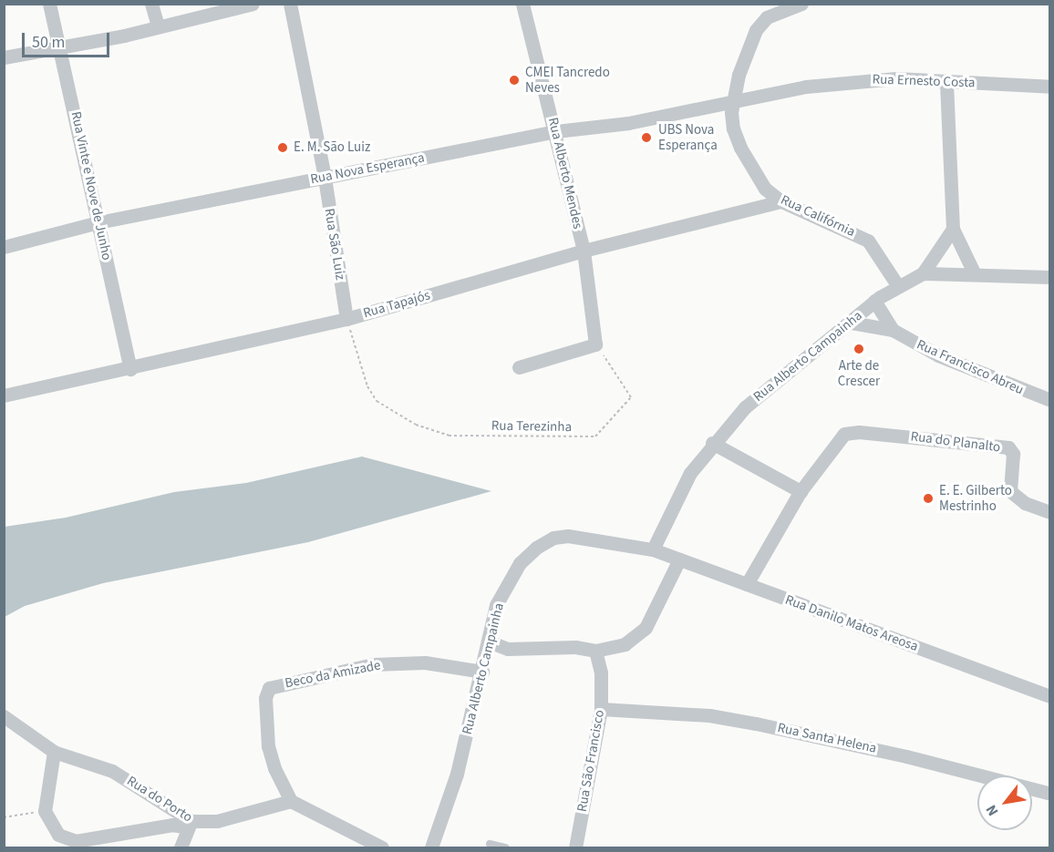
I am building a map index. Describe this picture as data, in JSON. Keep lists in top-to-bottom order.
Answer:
{
  "streets": {
    "street": [
      "Rua Ernesto Costa",
      "Rua Nova Esperança",
      "Rua Alberto Mendes",
      "Rua Vinte e Nove de Junho",
      "Rua Califórnia",
      "Rua São Luiz",
      "Rua Tapajós",
      "Rua Alberto Campainha",
      "Rua Francisco Abreu",
      "Rua do Planalto",
      "Rua Danilo Matos Areosa",
      "Beco da Amizade",
      "Rua Santa Helena",
      "Rua São Francisco",
      "Rua do Porto"
    ],
    "path": ["Rua Terezinha"]
  },
  "crossings": [
    ["Rua Ernesto Costa", "Rua Nova Esperança"],
    ["Rua Ernesto Costa", "Rua Califórnia"],
    ["Rua Nova Esperança", "Rua Alberto Mendes"],
    ["Rua Nova Esperança", "Rua Vinte e Nove de Junho"],
    ["Rua Nova Esperança", "Rua Califórnia"],
    ["Rua Nova Esperança", "Rua São Luiz"],
    ["Rua Alberto Mendes", "Rua Tapajós"],
    ["Rua Alberto Mendes", "Rua Terezinha"],
    ["Rua Vinte e Nove de Junho", "Rua Tapajós"],
    ["Rua Califórnia", "Rua Tapajós"],
    ["Rua Califórnia", "Rua Alberto Campainha"],
    ["Rua São Luiz", "Rua Tapajós"],
    ["Rua São Luiz", "Rua Terezinha"],
    ["Rua Tapajós", "Rua Terezinha"],
    ["Rua Alberto Campainha", "Rua Francisco Abreu"],
    ["Rua Alberto Campainha", "Rua Danilo Matos Areosa"],
    ["Rua Alberto Campainha", "Beco da Amizade"],
    ["Beco da Amizade", "Rua do Porto"],
    ["Rua Santa Helena", "Rua São Francisco"]
  ],
  "places": [
    "CMEI Tancredo Neves",
    "UBS Nova Esperança",
    "E. M. São Luiz",
    "Arte de Crescer",
    "E. E. Gilberto Mestrinho"
  ],
  "scale_bar": "50 m",
  "north": "bottom left"
}
